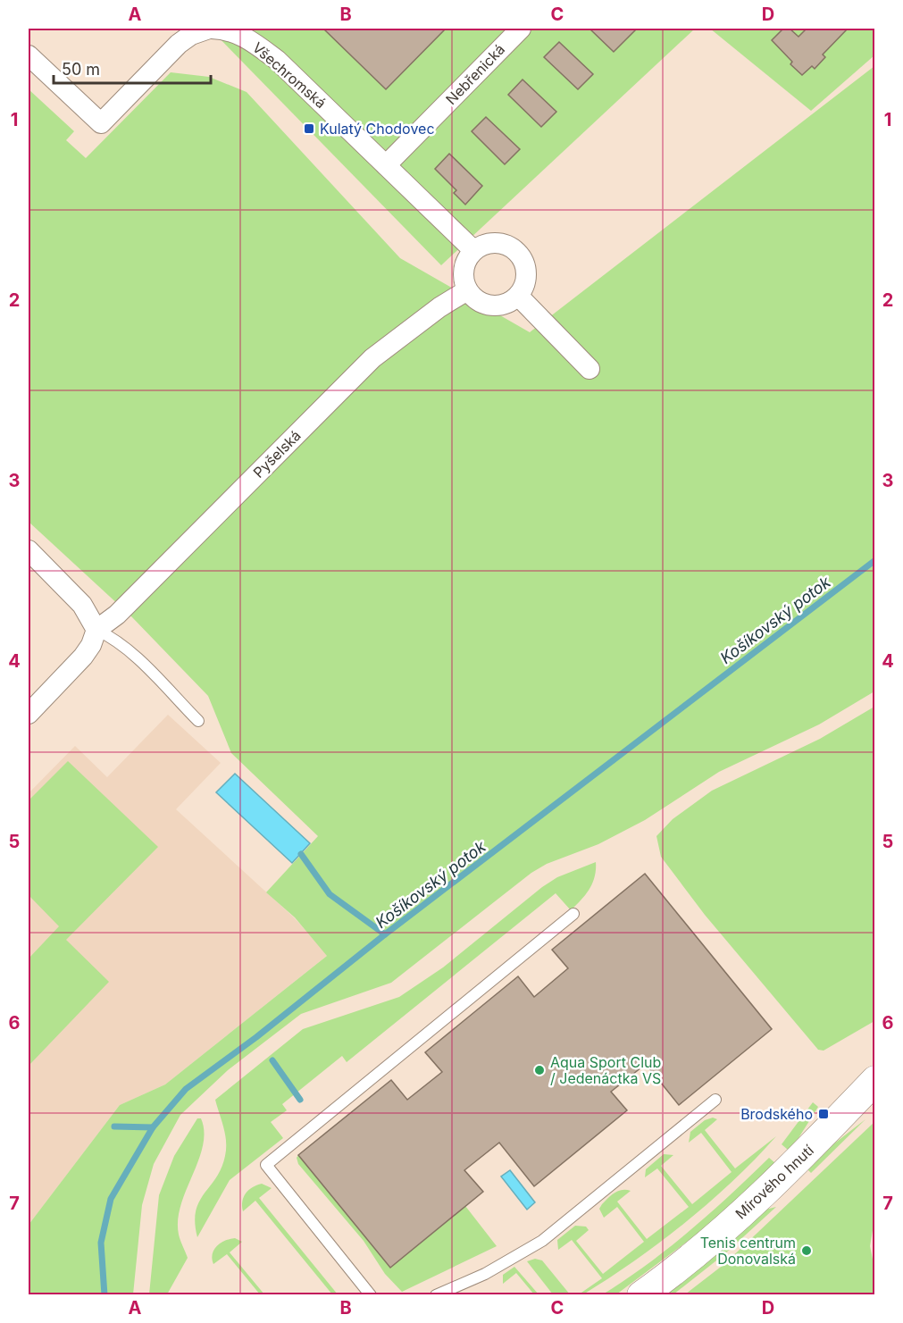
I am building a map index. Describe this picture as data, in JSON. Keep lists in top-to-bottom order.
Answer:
{
  "streets": {
    "main road": ["Mírového hnutí"],
    "street": ["Nebřenická", "Všechromská", "Pyšelská"]
  },
  "crossings": [
    ["Nebřenická", "Všechromská"],
    ["Všechromská", "Pyšelská"]
  ],
  "water": ["Košíkovský potok"],
  "places": {
    "transit": ["Kulatý Chodovec", "Brodského"],
    "other": ["Aqua Sport Club / Jedenáctka VS", "Tenis centrum Donovalská"]
  },
  "scale_bar": "50 m",
  "grid": {
    "columns": [
      "A",
      "B",
      "C",
      "D"
    ],
    "rows": [
      "1",
      "2",
      "3",
      "4",
      "5",
      "6",
      "7"
    ]
  }
}
